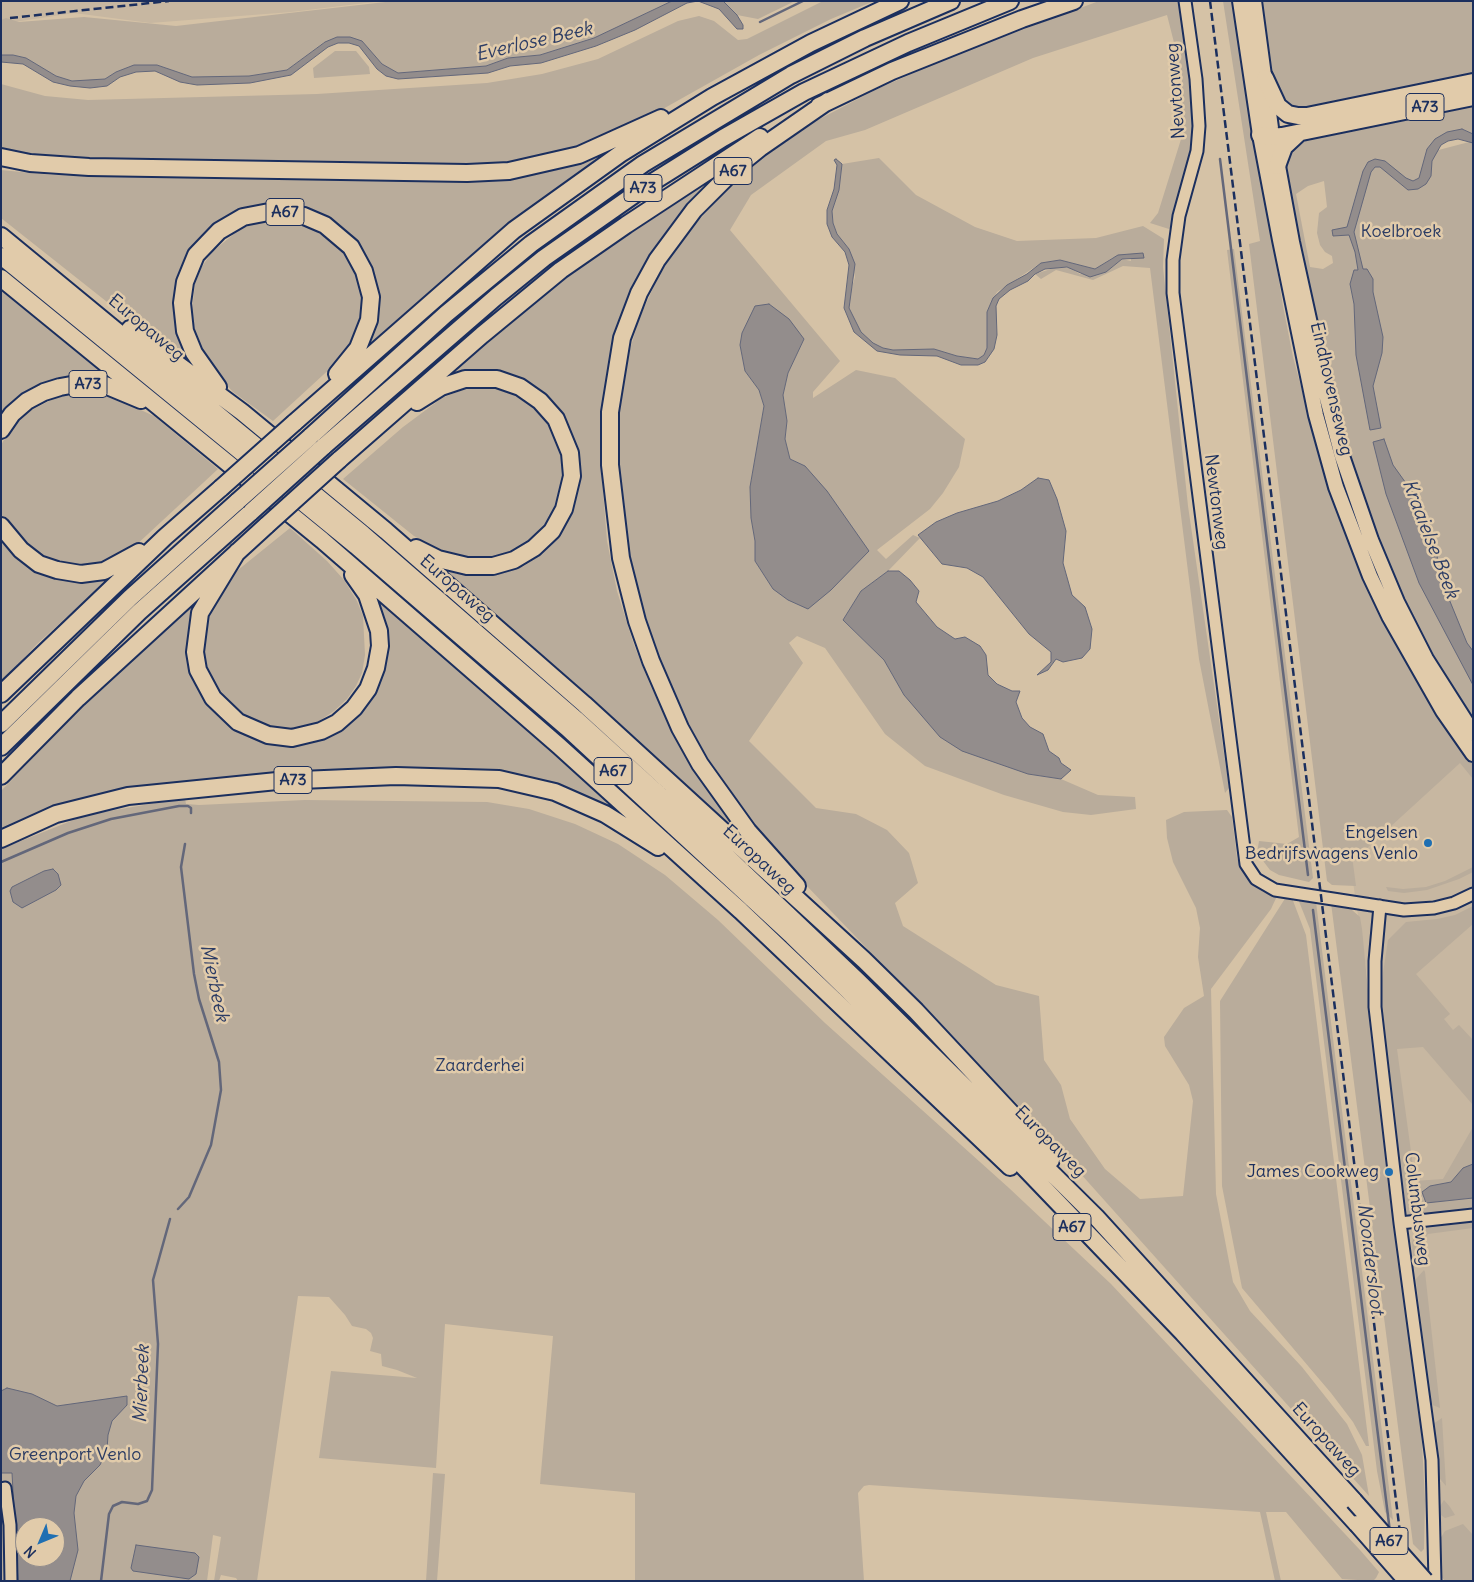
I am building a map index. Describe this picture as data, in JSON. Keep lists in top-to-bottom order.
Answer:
{
  "streets": {
    "highway": ["A73", "A67", "Europaweg"],
    "main road": ["Eindhovenseweg"],
    "street": ["Newtonweg", "Columbusweg"]
  },
  "crossings": [
    ["Newtonweg", "Columbusweg"],
    ["A73", "A67"],
    ["A73", "Eindhovenseweg"],
    ["A67", "Europaweg"]
  ],
  "water": [
    "Everlose Beek",
    "Kraaielse Beek",
    "Mierbeek",
    "Noordersloot"
  ],
  "parks": ["Koelbroek", "Zaarderhei", "Greenport Venlo"],
  "places": ["Engelsen Bedrijfswagens Venlo", "James Cookweg"],
  "north": "bottom left"
}
